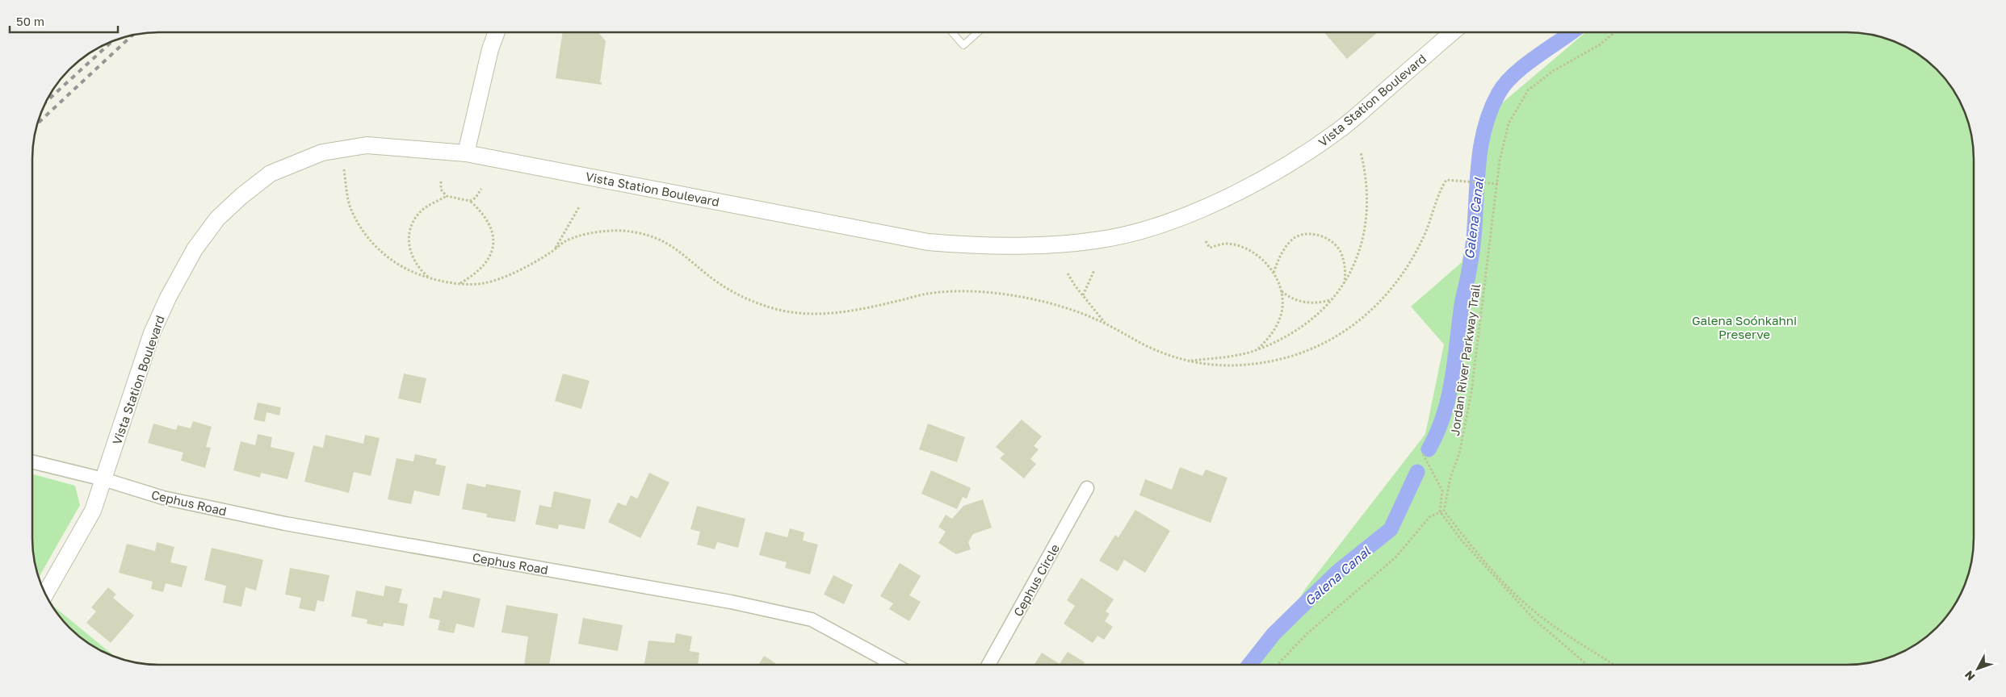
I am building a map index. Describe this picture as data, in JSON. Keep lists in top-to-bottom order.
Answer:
{
  "streets": {
    "street": ["Vista Station Boulevard", "Cephus Road", "Cephus Circle"],
    "path": ["Jordan River Parkway Trail"]
  },
  "crossings": [
    ["Vista Station Boulevard", "Cephus Road"]
  ],
  "water": ["Galena Canal"],
  "parks": ["Galena Soónkahni Preserve"],
  "scale_bar": "50 m",
  "north": "bottom left"
}
